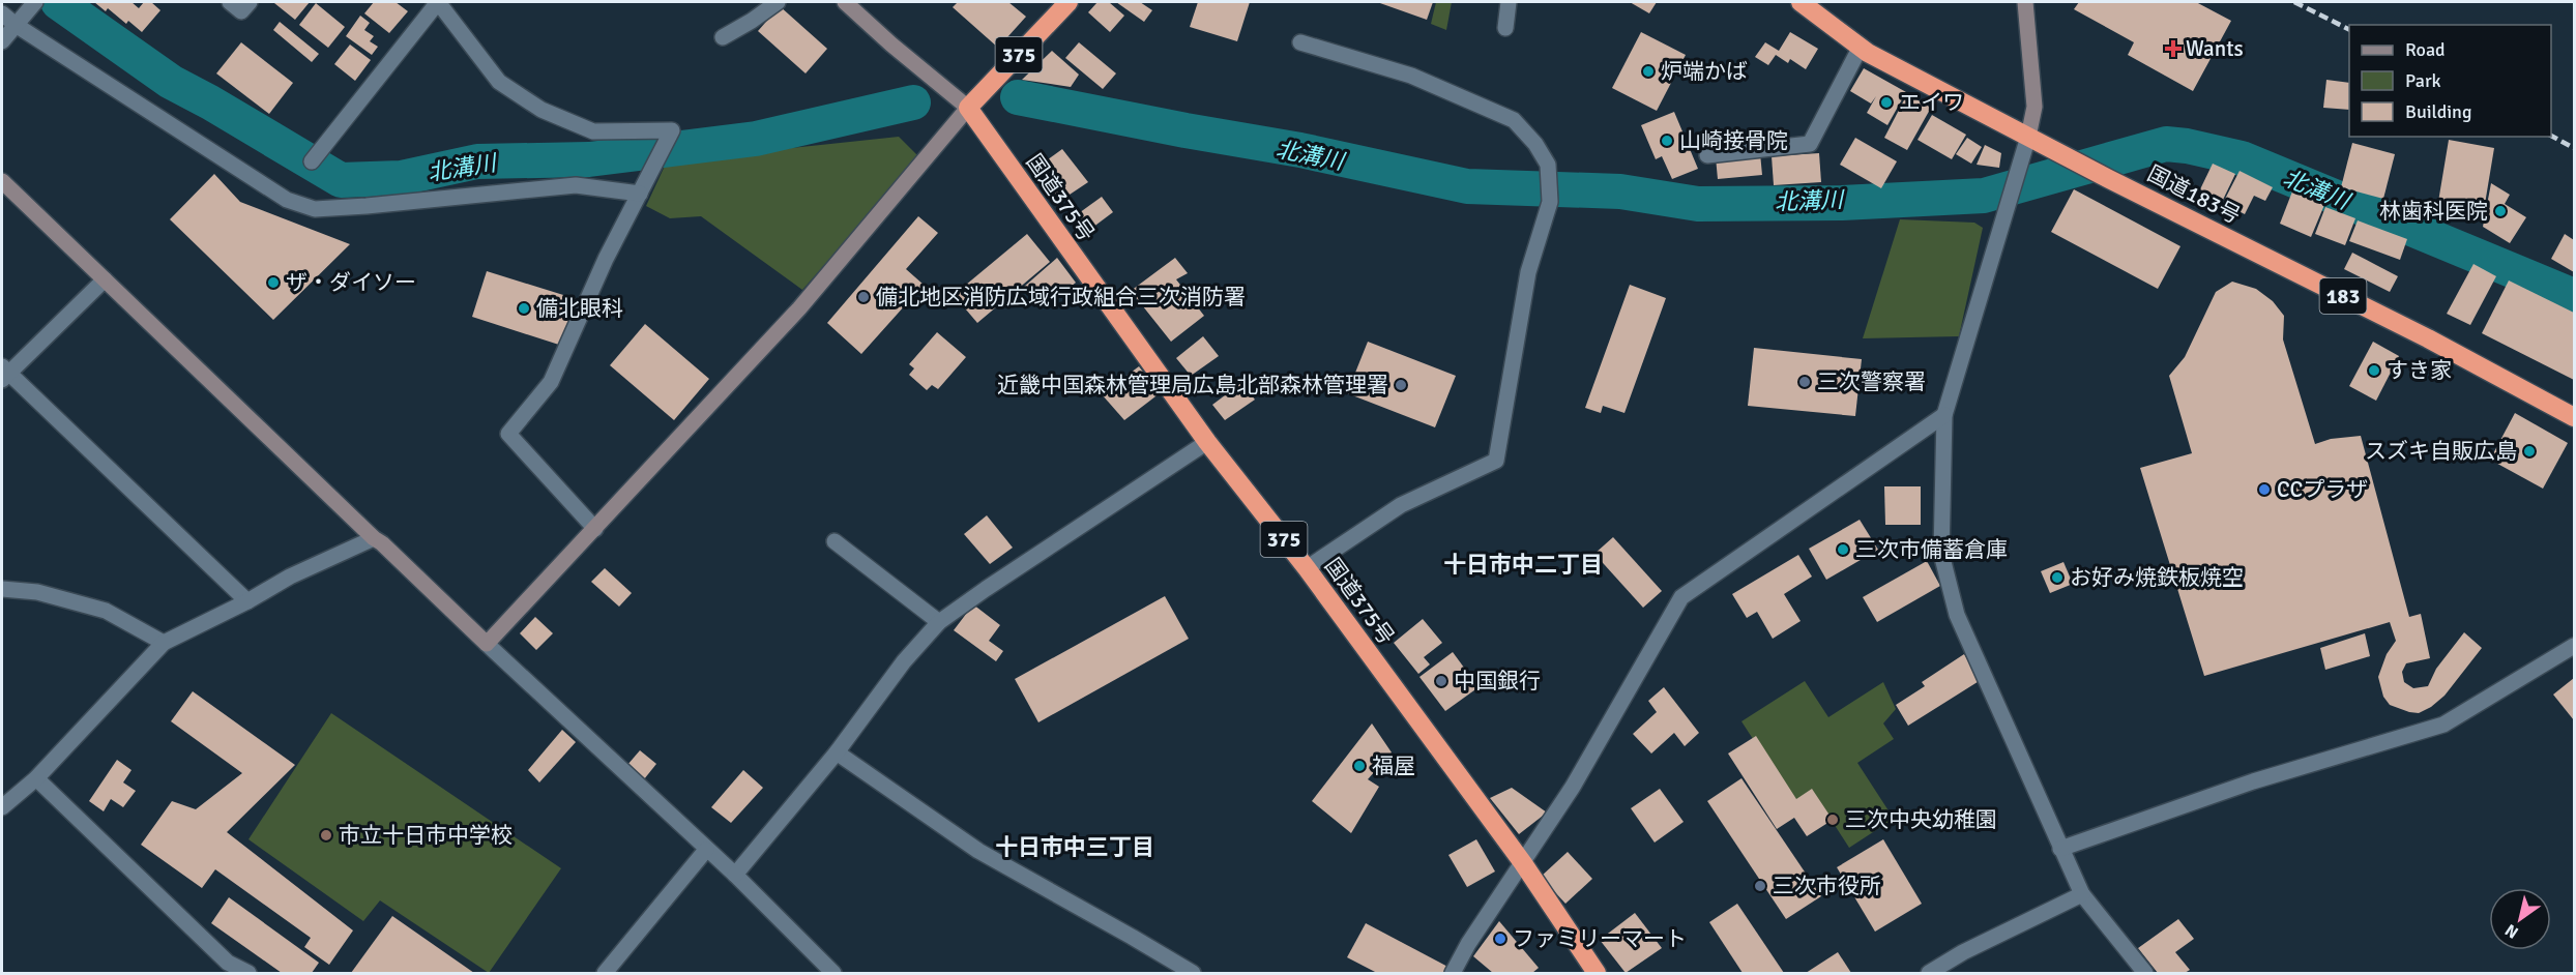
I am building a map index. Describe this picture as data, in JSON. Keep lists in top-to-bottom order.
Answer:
{
  "streets": {
    "highway": [
      "375",
      "国道183号",
      "国道375号",
      "183"
    ]
  },
  "crossings": [
    ["375", "国道375号"]
  ],
  "districts": ["十日市中二丁目", "十日市中三丁目"],
  "water": ["北溝川"],
  "places": {
    "health": ["Wants"],
    "other": [
      "炉端かば",
      "エイワ",
      "山崎接骨院",
      "林歯科医院",
      "ザ・ダイソー",
      "備北地区消防広域行政組合三次消防署",
      "備北眼科",
      "すき家",
      "三次警察署",
      "近畿中国森林管理局広島北部森林管理署",
      "スズキ自販広島",
      "CCプラザ",
      "三次市備蓄倉庫",
      "お好み焼鉄板焼空",
      "中国銀行",
      "福屋",
      "三次中央幼稚園",
      "市立十日市中学校",
      "三次市役所",
      "ファミリーマート"
    ]
  },
  "legend": ["Road", "Park", "Building"],
  "north": "bottom left"
}
